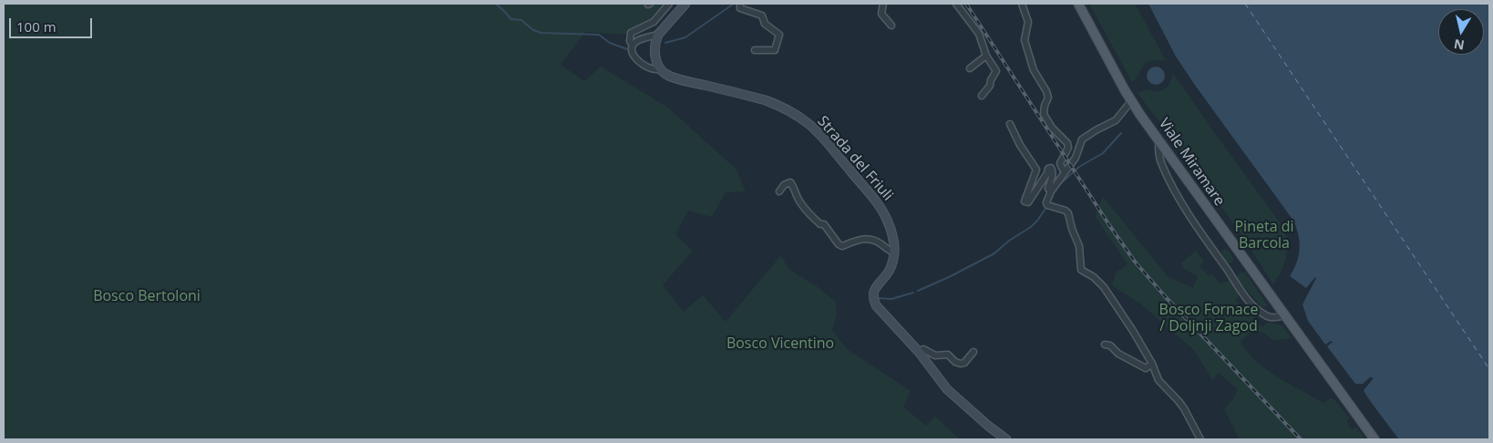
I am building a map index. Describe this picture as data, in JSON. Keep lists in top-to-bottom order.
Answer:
{
  "streets": {
    "main road": ["Strada del Friuli", "Viale Miramare"]
  },
  "parks": [
    "Pineta di Barcola",
    "Bosco Bertoloni",
    "Bosco Fornace / Doljnji Zagod",
    "Bosco Vicentino"
  ],
  "scale_bar": "100 m",
  "north": "bottom"
}
